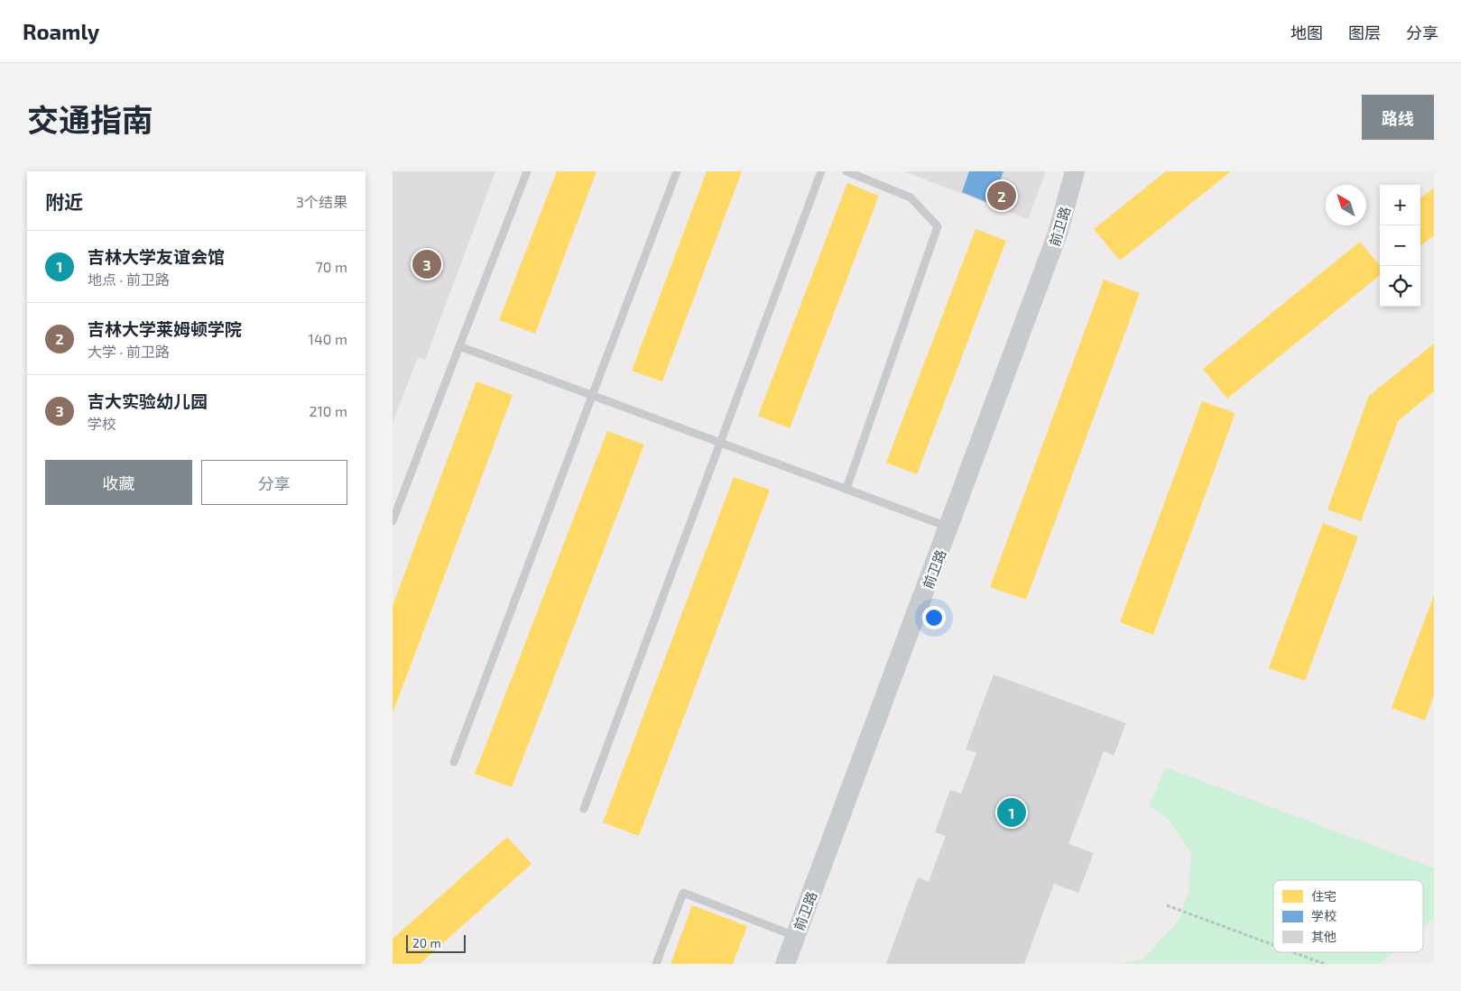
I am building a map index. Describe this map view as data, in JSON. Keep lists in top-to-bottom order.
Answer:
{
  "streets": {
    "street": ["前卫路"]
  },
  "legend": ["住宅", "学校", "其他"],
  "scale_bar": "20 m",
  "north": "top left",
  "page": {
    "header": "Roamly",
    "nav": ["地图", "图层", "分享"],
    "title": "交通指南",
    "buttons": [
      "路线",
      ["收藏", "分享"]
    ],
    "heading": ["附近", "3个结果"],
    "pins": ["2", "3", "1"],
    "map_buttons": ["+", "−"],
    "list": [
      {
        "mark": "1",
        "name": "吉林大学友谊会馆",
        "note": "地点 · 前卫路",
        "value": "70 m"
      },
      {
        "mark": "2",
        "name": "吉林大学莱姆顿学院",
        "note": "大学 · 前卫路",
        "value": "140 m"
      },
      {
        "mark": "3",
        "name": "吉大实验幼儿园",
        "note": "学校",
        "value": "210 m"
      }
    ],
    "scale": "20 m"
  }
}
